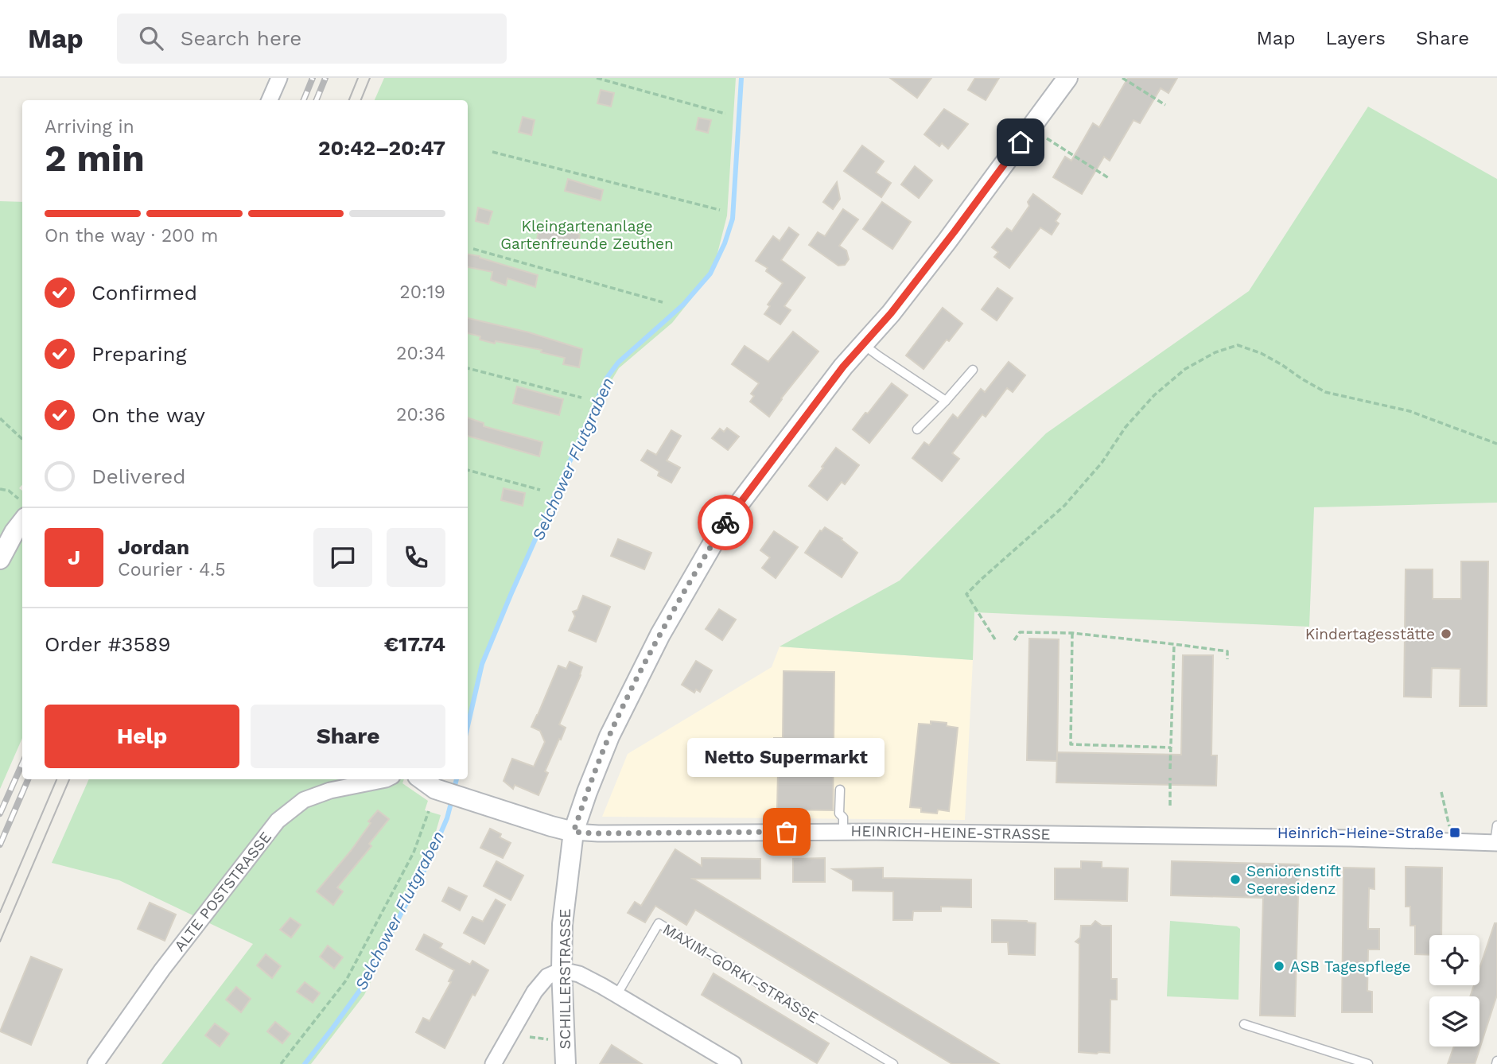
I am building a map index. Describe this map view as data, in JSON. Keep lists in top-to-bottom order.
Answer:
{
  "streets": {
    "street": ["HEINRICH-HEINE-STRASSE", "ALTE POSTSTRASSE", "SCHILLERSTRASSE"],
    "lane": ["MAXIM-GORKI-STRASSE"]
  },
  "crossings": [
    ["HEINRICH-HEINE-STRASSE", "SCHILLERSTRASSE"]
  ],
  "water": ["Selchower Flutgraben"],
  "parks": ["Kleingartenanlage Gartenfreunde Zeuthen"],
  "places": {
    "other": [
      "Kindertagesstätte",
      "Netto Supermarkt",
      "Seniorenstift Seeresidenz",
      "ASB Tagespflege"
    ],
    "transit": ["Heinrich-Heine-Straße"]
  },
  "page": {
    "header": "Map",
    "search": "Search here",
    "nav": ["Map", "Layers", "Share"],
    "heading": ["2 min", "Arriving in", "20:42–20:47"],
    "panel": [
      "Jordan",
      "Courier · 4.5",
      "Order #3589",
      "€17.74"
    ],
    "bar": "On the way · 200 m",
    "list": [
      ["Confirmed", "20:19"],
      ["Preparing", "20:34"],
      ["On the way", "20:36"],
      "Delivered"
    ],
    "round": "J",
    "buttons": ["Help", "Share"],
    "bubble": "Netto Supermarkt"
  }
}
